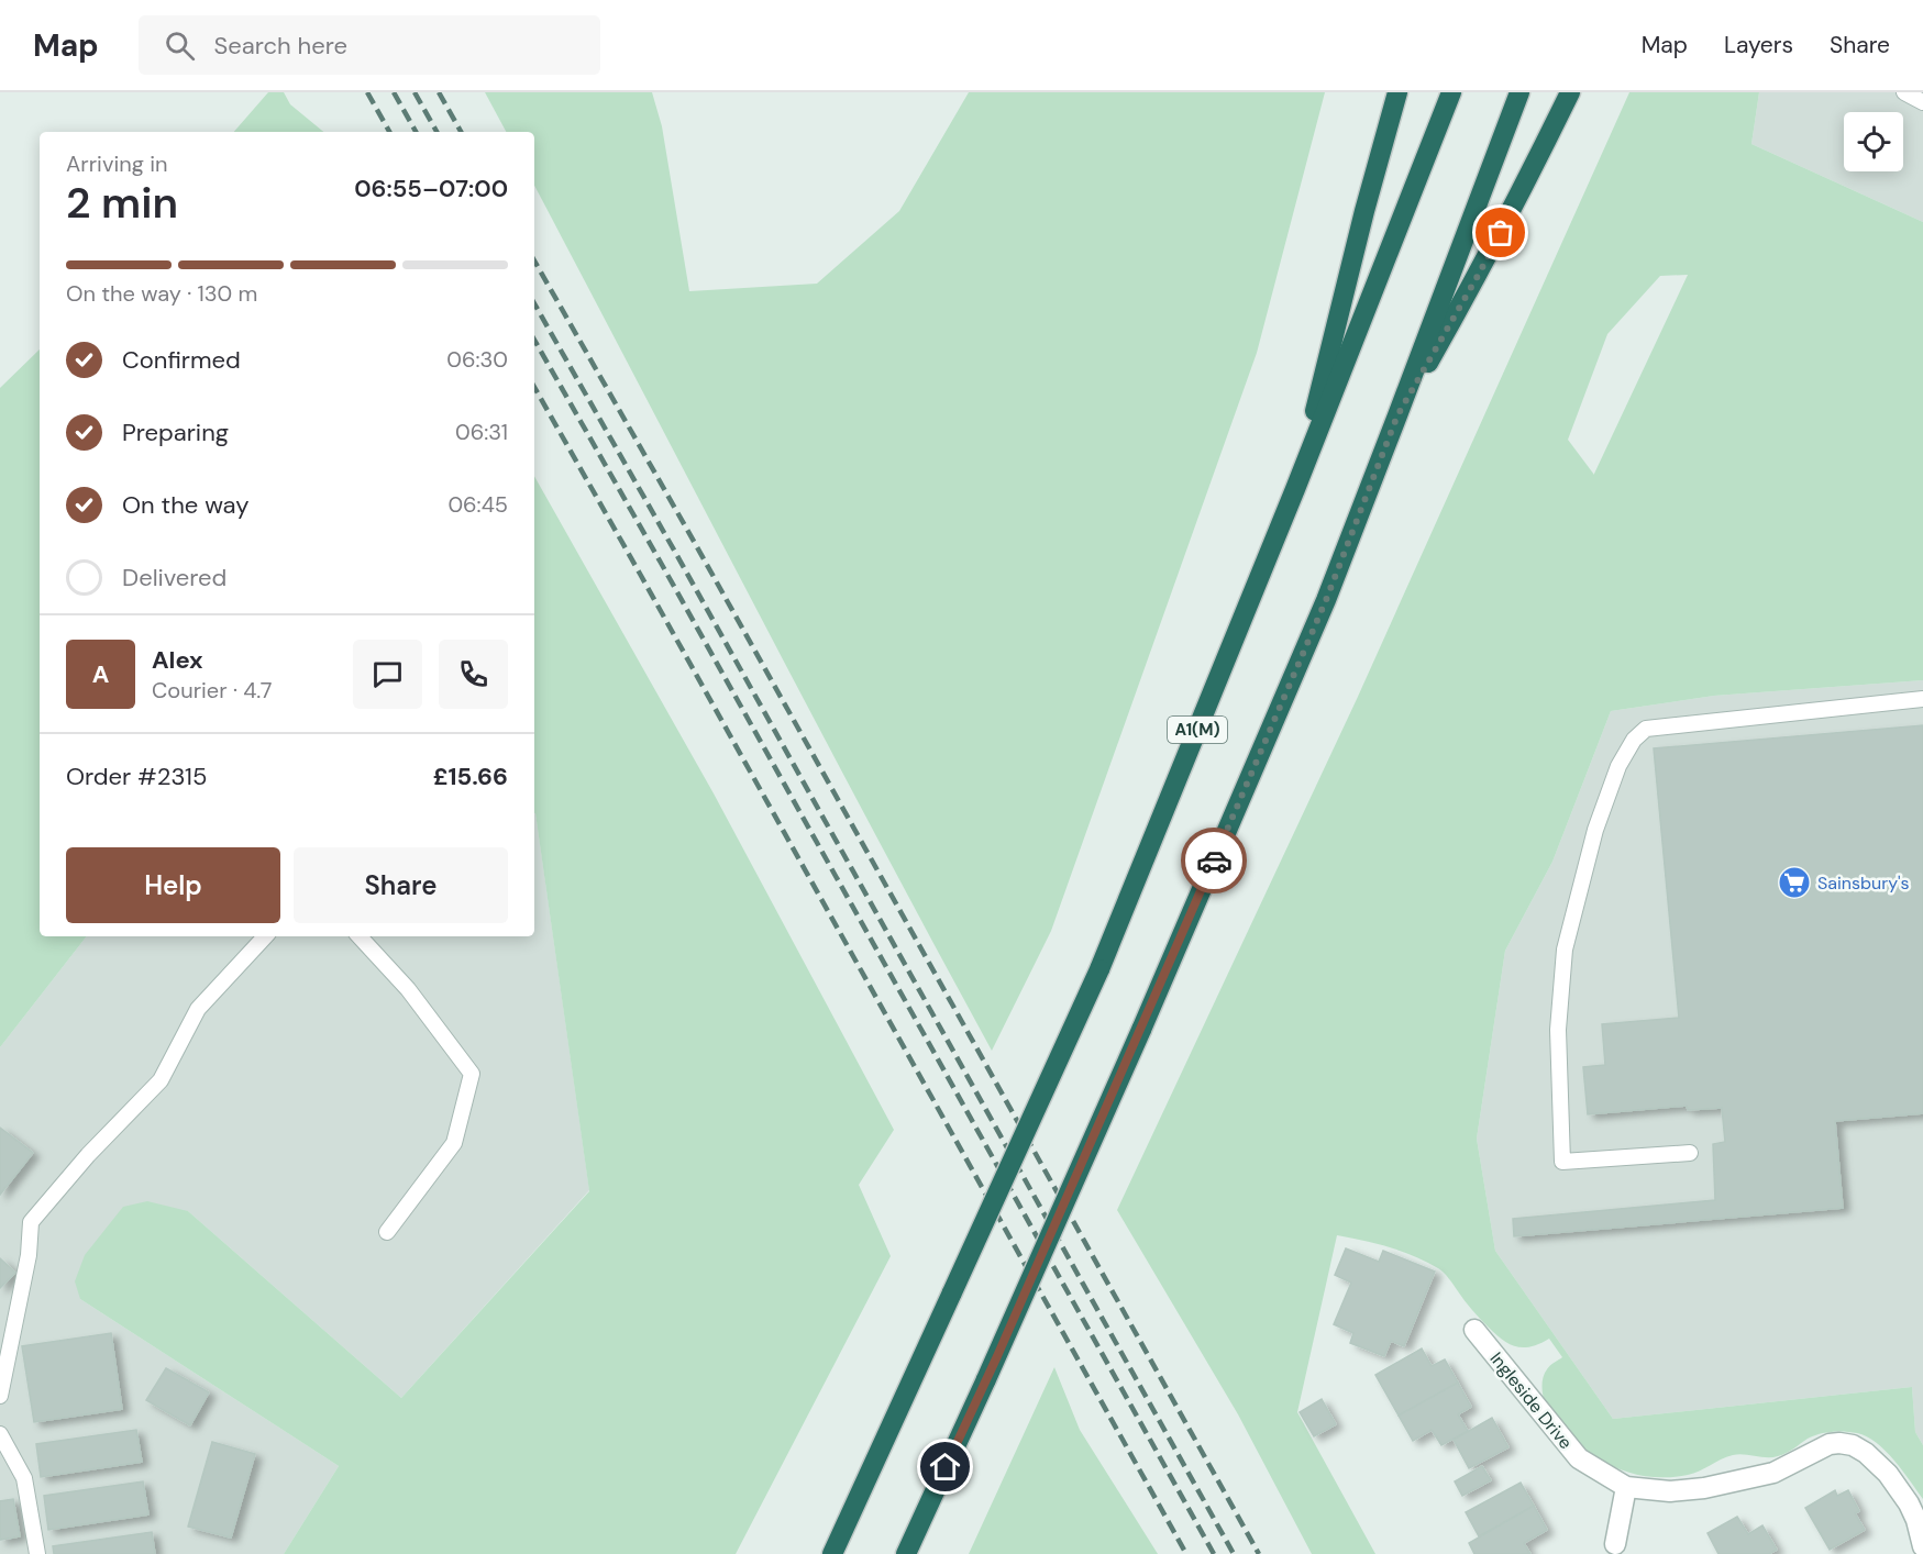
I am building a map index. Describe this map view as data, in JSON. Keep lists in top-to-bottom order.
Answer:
{
  "streets": {
    "highway": ["A1(M)"],
    "street": ["Ingleside Drive"]
  },
  "places": {
    "supermarket": ["Sainsbury's"]
  },
  "page": {
    "header": "Map",
    "search": "Search here",
    "nav": ["Map", "Layers", "Share"],
    "heading": ["2 min", "Arriving in", "06:55–07:00"],
    "panel": [
      "Alex",
      "Courier · 4.7",
      "Order #2315",
      "£15.66"
    ],
    "bar": "On the way · 130 m",
    "list": [
      ["Confirmed", "06:30"],
      ["Preparing", "06:31"],
      ["On the way", "06:45"],
      "Delivered"
    ],
    "round": "A",
    "buttons": ["Help", "Share"]
  }
}
